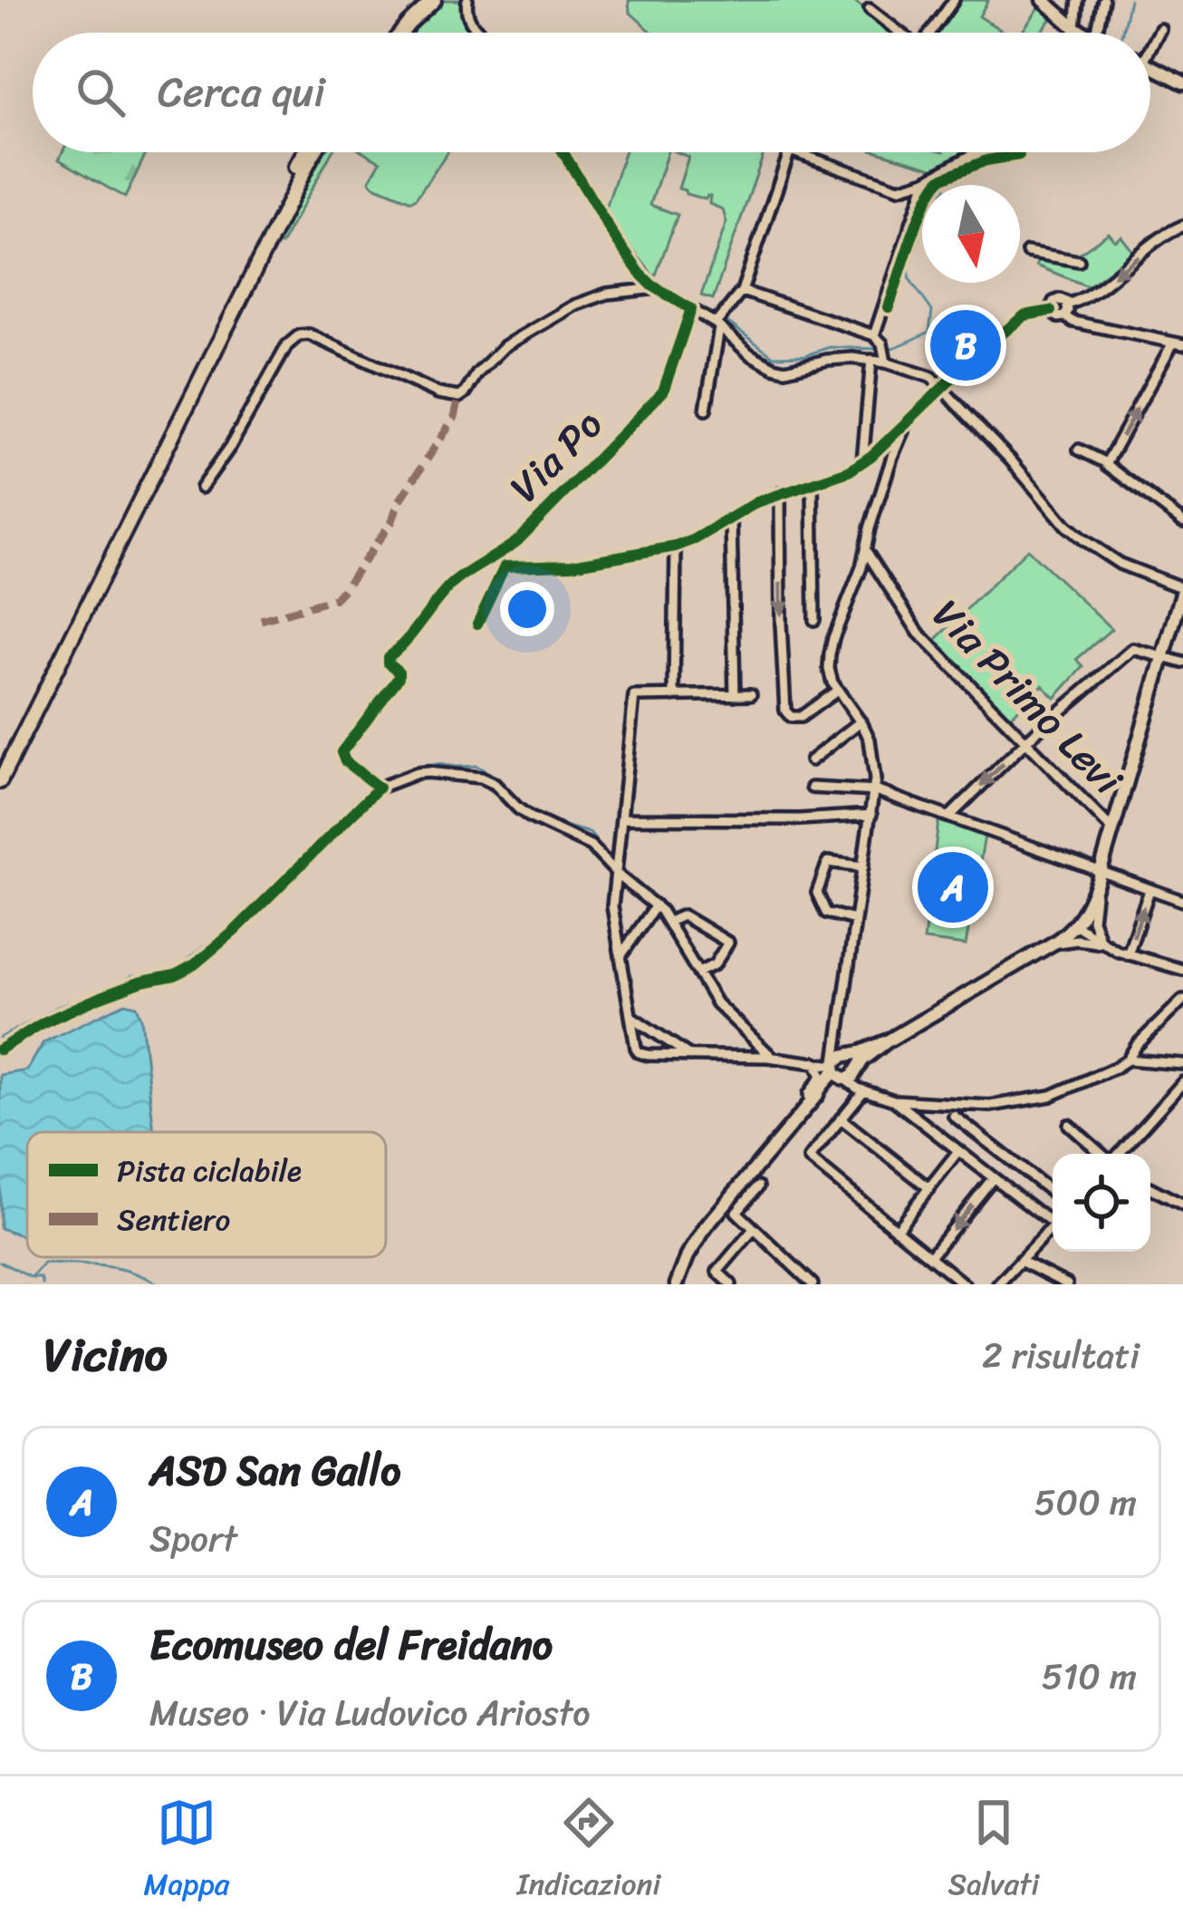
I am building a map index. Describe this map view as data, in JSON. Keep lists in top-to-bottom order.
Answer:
{
  "streets": {
    "street": ["Via Po", "Via Primo Levi"]
  },
  "legend": ["Pista ciclabile", "Sentiero"],
  "north": "bottom",
  "page": {
    "search": "Cerca qui",
    "pins": ["B", "A"],
    "heading": ["Vicino", "2 risultati"],
    "list": [
      {
        "mark": "A",
        "name": "ASD San Gallo",
        "note": "Sport",
        "value": "500 m"
      },
      {
        "mark": "B",
        "name": "Ecomuseo del Freidano",
        "note": "Museo · Via Ludovico Ariosto",
        "value": "510 m"
      }
    ],
    "nav": ["Mappa", "Indicazioni", "Salvati"]
  }
}
